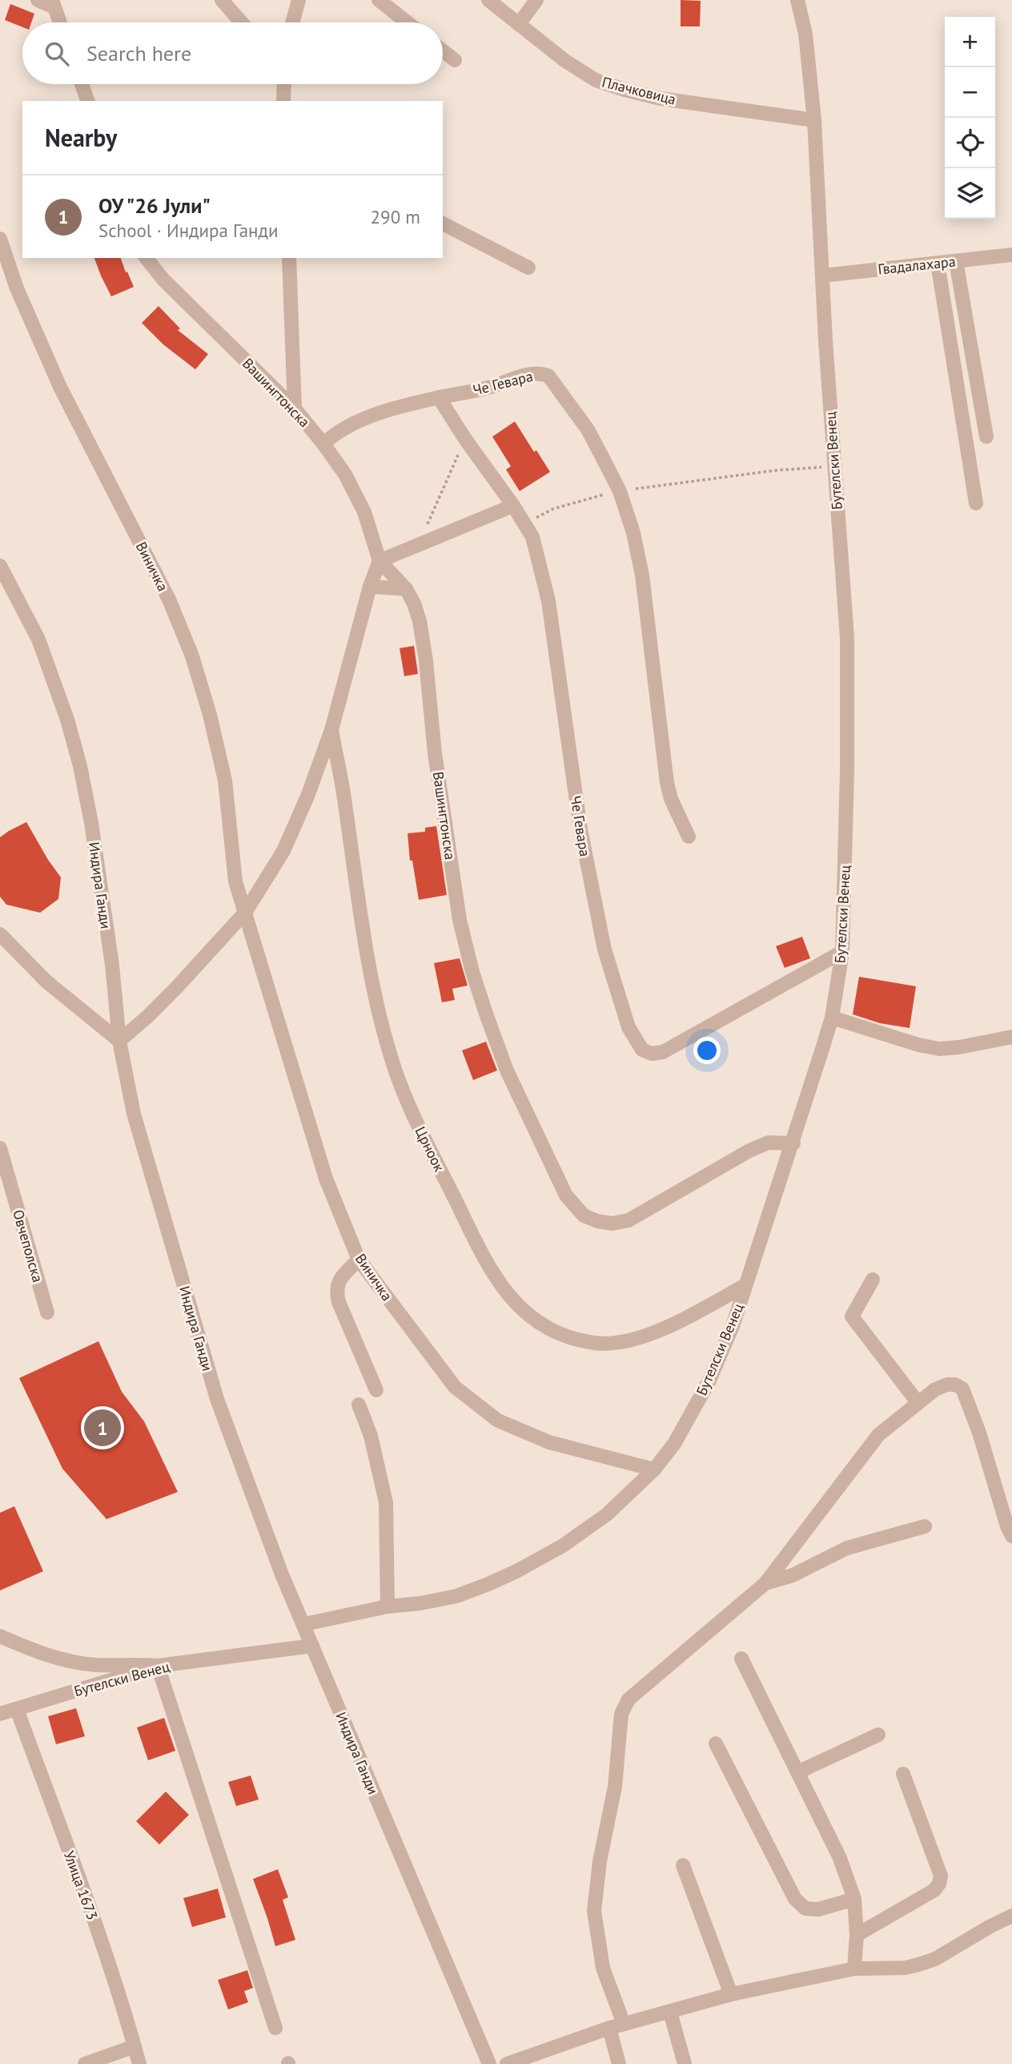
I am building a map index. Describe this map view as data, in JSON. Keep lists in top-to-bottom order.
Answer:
{
  "streets": {
    "street": [
      "Плачковица",
      "Гвадалахара",
      "Че Гевара",
      "Вашингтонска",
      "Бутелски Венец",
      "Виничка",
      "Индира Ганди",
      "Црноок",
      "Овчеполска",
      "Улица 1673"
    ]
  },
  "crossings": [
    ["Плачковица", "Бутелски Венец"],
    ["Гвадалахара", "Бутелски Венец"],
    ["Че Гевара", "Вашингтонска"],
    ["Че Гевара", "Бутелски Венец"],
    ["Вашингтонска", "Бутелски Венец"],
    ["Бутелски Венец", "Виничка"],
    ["Бутелски Венец", "Индира Ганди"],
    ["Бутелски Венец", "Црноок"],
    ["Бутелски Венец", "Улица 1673"]
  ],
  "page": {
    "map_buttons": ["+", "−"],
    "search": "Search here",
    "heading": "Nearby",
    "list": [
      {
        "mark": "1",
        "name": "ОУ \"26 Јули\"",
        "note": "School · Индира Ганди",
        "value": "290 m"
      }
    ],
    "pins": "1"
  }
}
